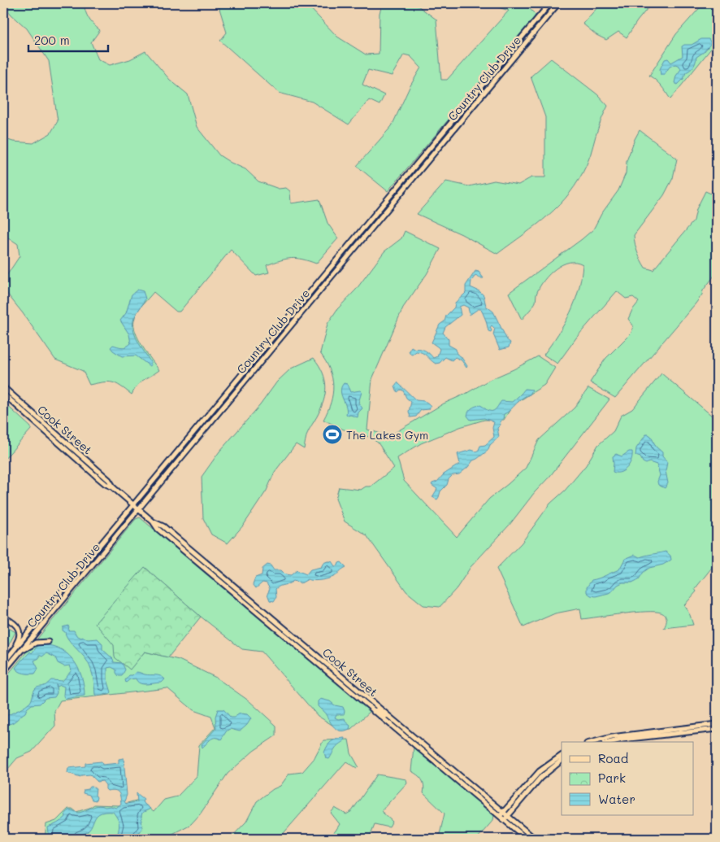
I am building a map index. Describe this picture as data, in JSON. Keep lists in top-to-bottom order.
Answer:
{
  "streets": {
    "main road": ["Country Club Drive", "Cook Street"]
  },
  "crossings": [
    ["Country Club Drive", "Cook Street"]
  ],
  "places": {
    "sports": ["The Lakes Gym"]
  },
  "legend": ["Road", "Park", "Water"],
  "scale_bar": "200 m"
}
